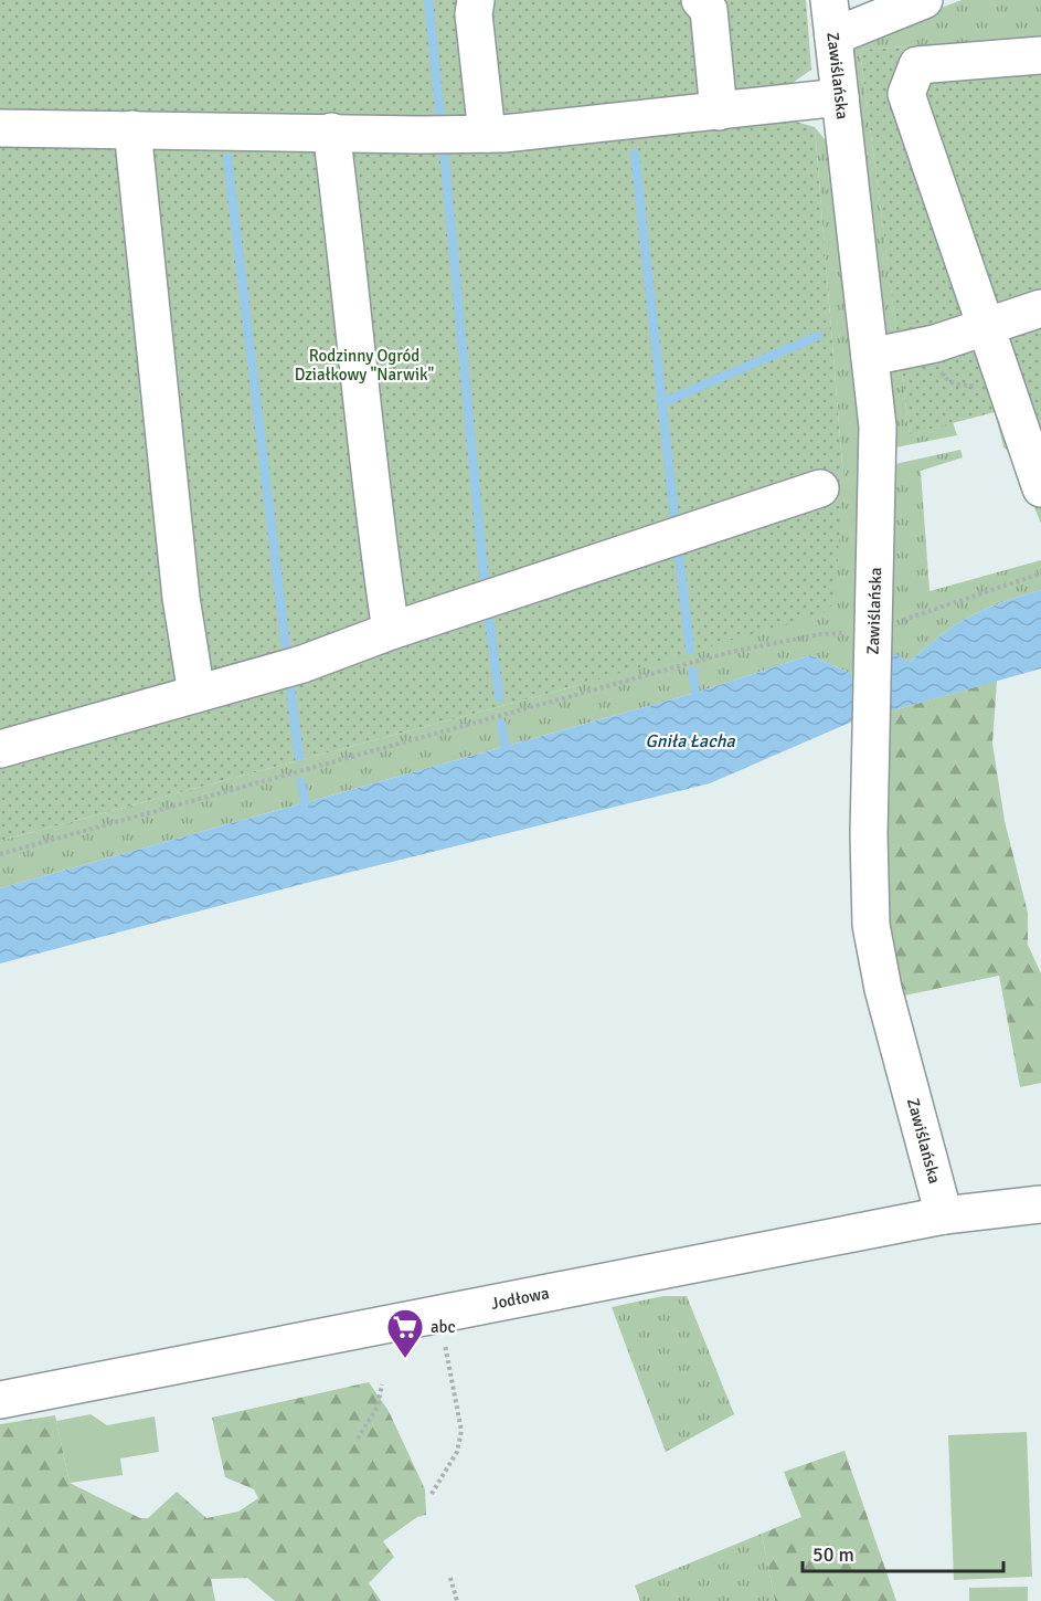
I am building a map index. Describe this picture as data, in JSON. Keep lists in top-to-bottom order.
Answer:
{
  "streets": {
    "street": ["Zawiślańska", "Jodłowa"]
  },
  "crossings": [
    ["Zawiślańska", "Jodłowa"]
  ],
  "water": ["Gniła Łacha"],
  "parks": ["Rodzinny Ogród Działkowy \"Narwik\""],
  "places": {
    "supermarket": ["abc"]
  },
  "scale_bar": "50 m"
}
